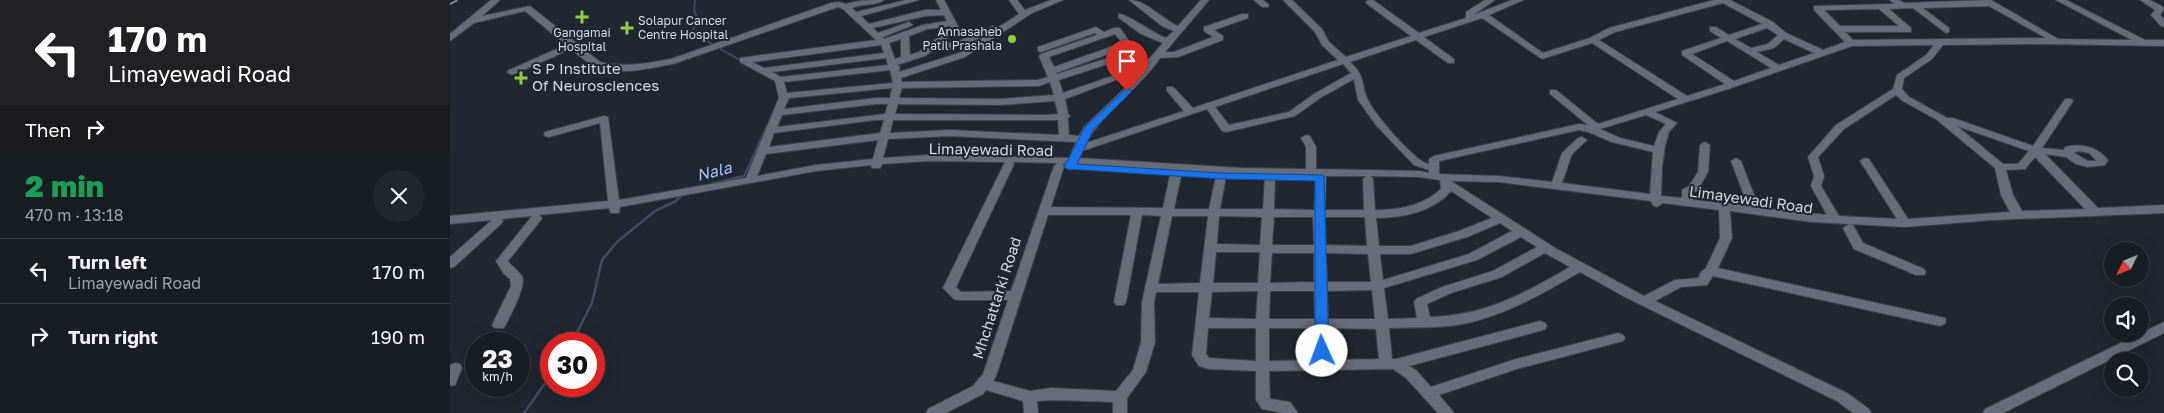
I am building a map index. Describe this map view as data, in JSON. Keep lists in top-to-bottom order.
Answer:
{
  "streets": {
    "street": ["Limayewadi Road", "Mhchattarki Road"]
  },
  "crossings": [
    ["Limayewadi Road", "Mhchattarki Road"]
  ],
  "water": ["Nala"],
  "places": {
    "health": ["Gangamai Hospital", "Solapur Cancer Centre Hospital", "S P Institute Of Neurosciences"],
    "other": ["Annasaheb Patil Prashala"]
  },
  "north": "bottom left",
  "page": {
    "turn": ["170 m", "Limayewadi Road"],
    "then": "Then",
    "heading": ["2 min", "470 m · 13:18"],
    "list": [
      {
        "name": "Turn left",
        "note": "Limayewadi Road",
        "value": "170 m"
      },
      {
        "name": "Turn right",
        "value": "190 m"
      }
    ],
    "speed": "23 km/h",
    "limit": "30"
  }
}
